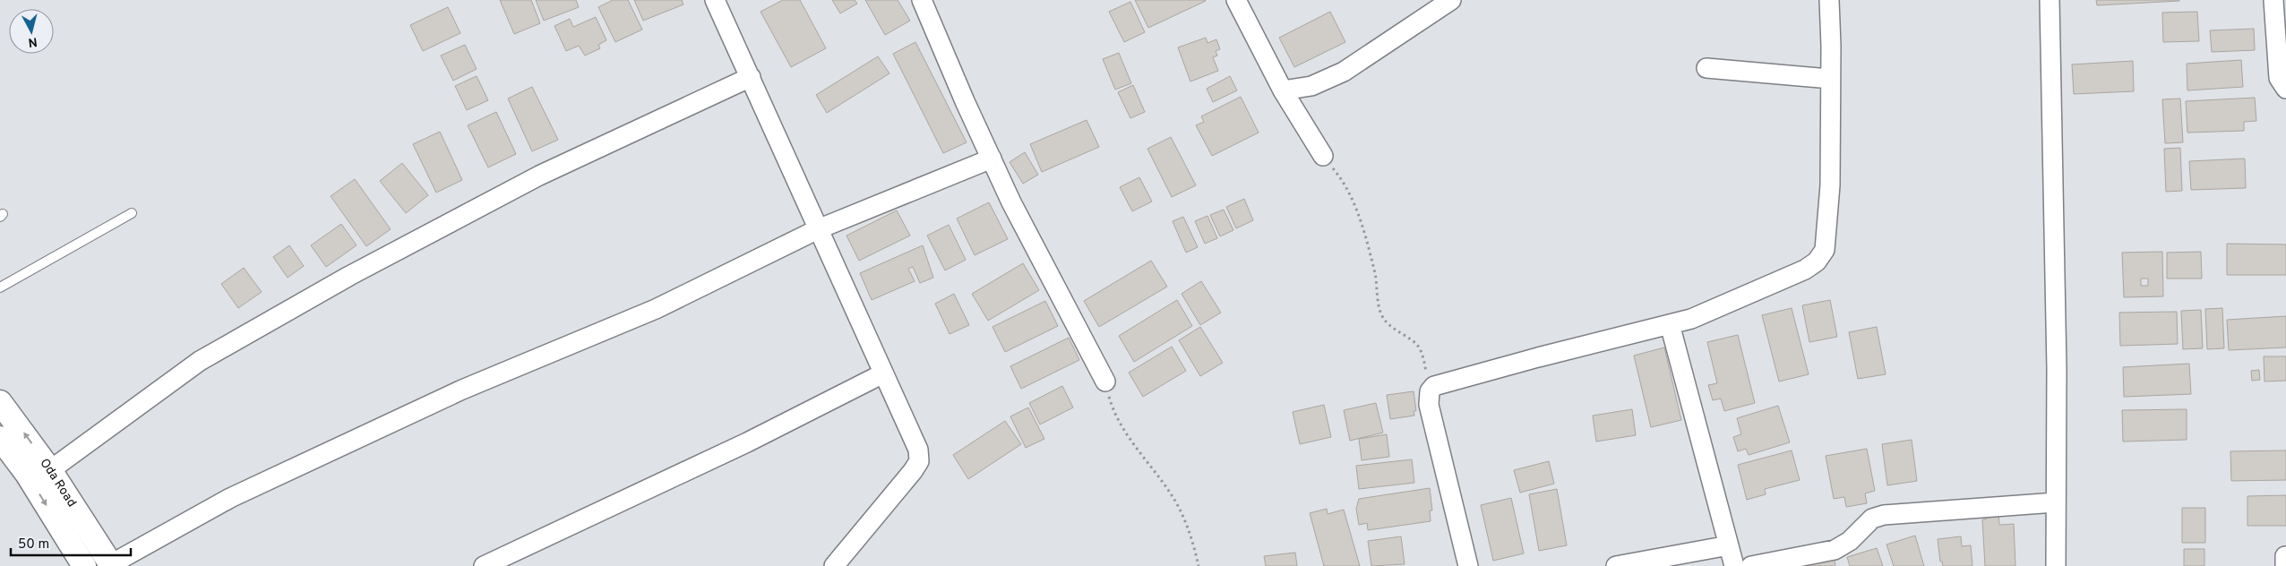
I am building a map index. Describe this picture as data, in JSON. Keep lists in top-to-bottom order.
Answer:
{
  "streets": {
    "street": ["Oda Road"]
  },
  "scale_bar": "50 m",
  "north": "bottom"
}
